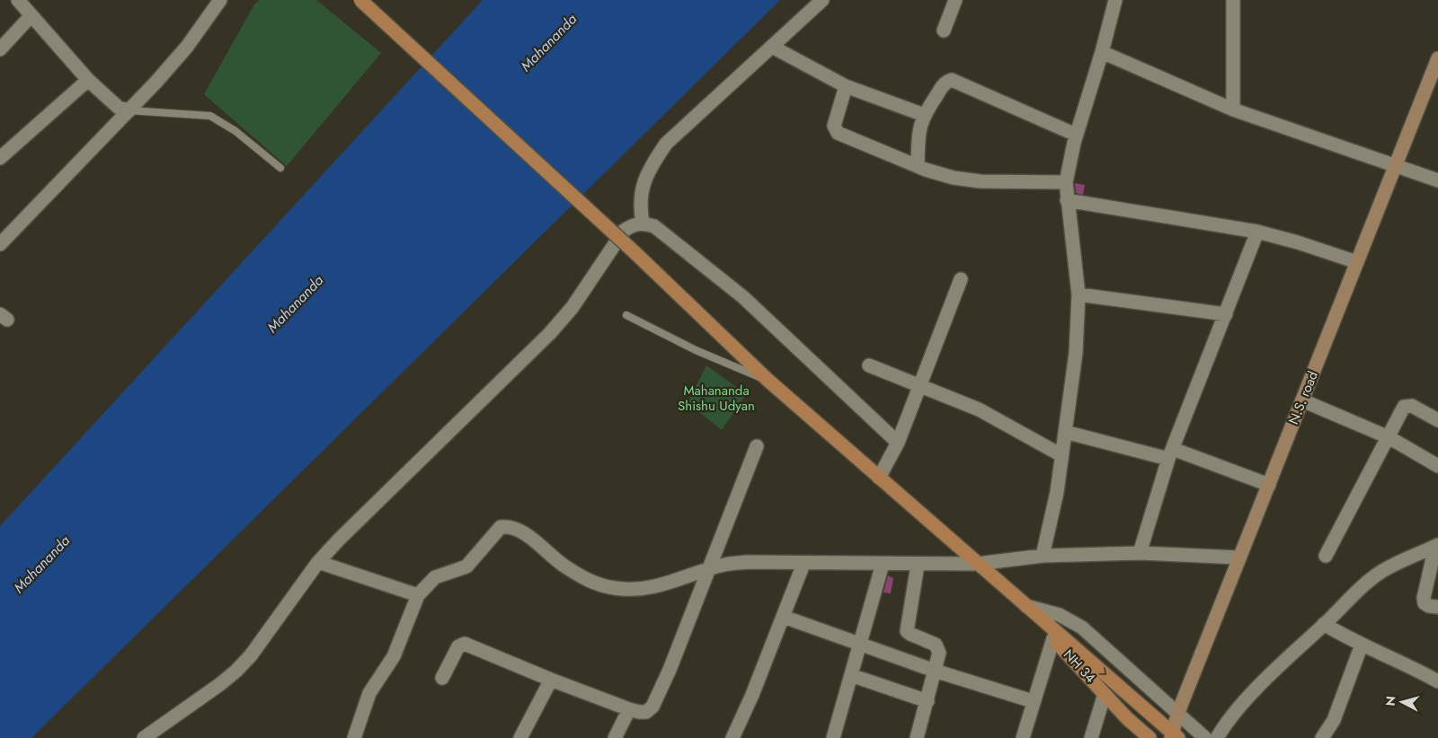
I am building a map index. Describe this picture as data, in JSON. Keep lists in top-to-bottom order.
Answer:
{
  "streets": {
    "main road": ["N.S. road", "NH 34"]
  },
  "water": ["Mahananda"],
  "parks": ["Mahananda Shishu Udyan"],
  "north": "left"
}
